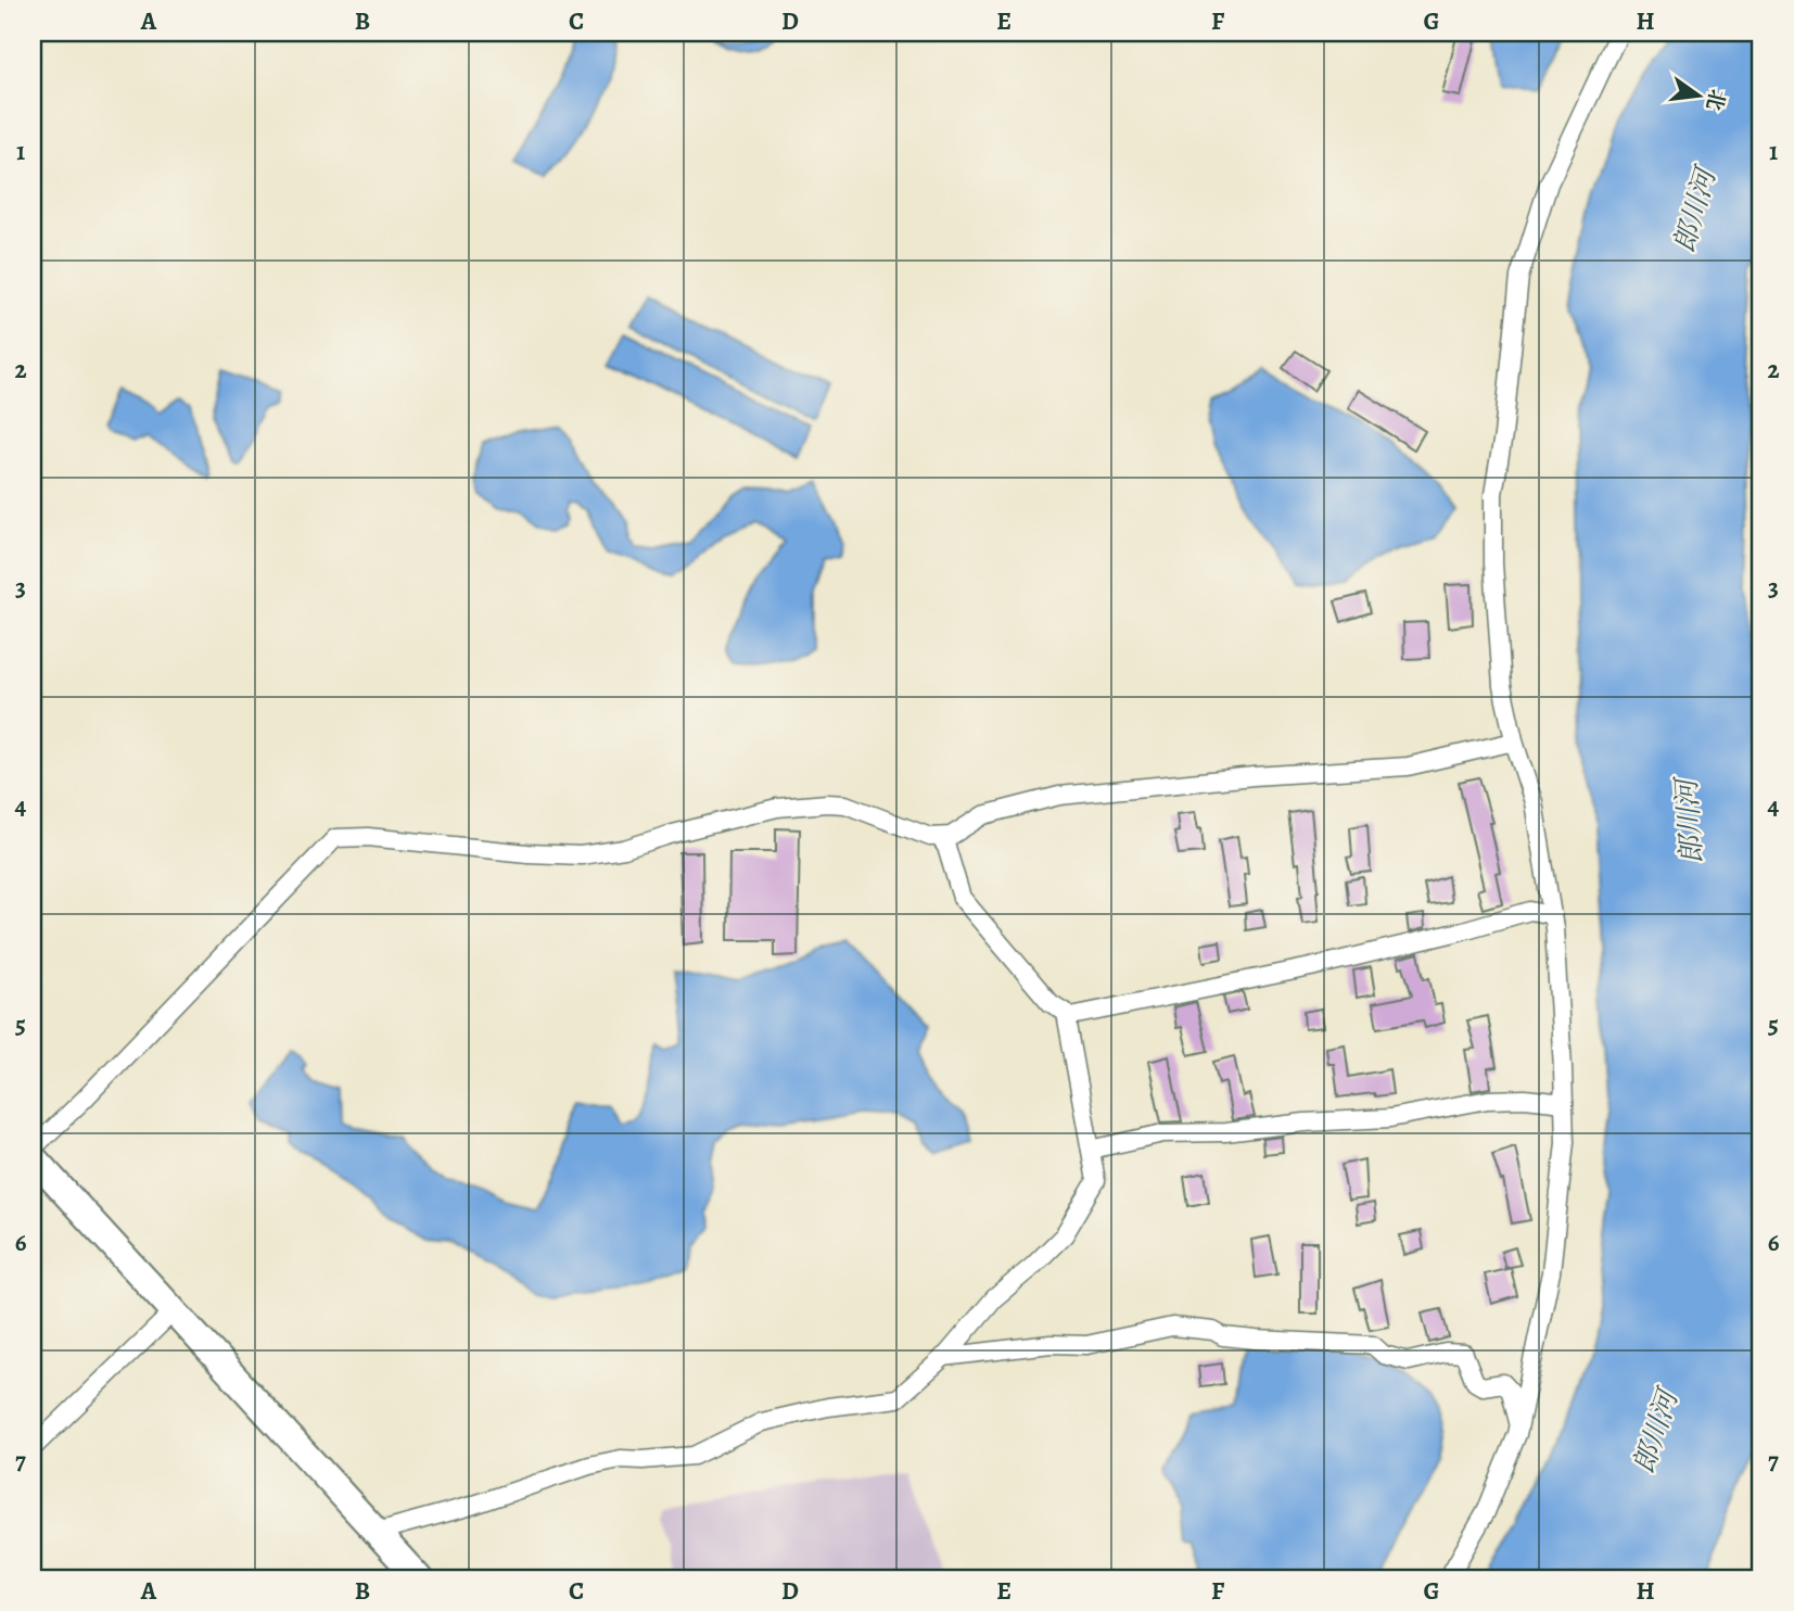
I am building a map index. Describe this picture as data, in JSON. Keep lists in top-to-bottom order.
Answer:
{
  "water": ["郎川河"],
  "north": "right",
  "grid": {
    "columns": [
      "A",
      "B",
      "C",
      "D",
      "E",
      "F",
      "G",
      "H"
    ],
    "rows": [
      "1",
      "2",
      "3",
      "4",
      "5",
      "6",
      "7"
    ]
  }
}
